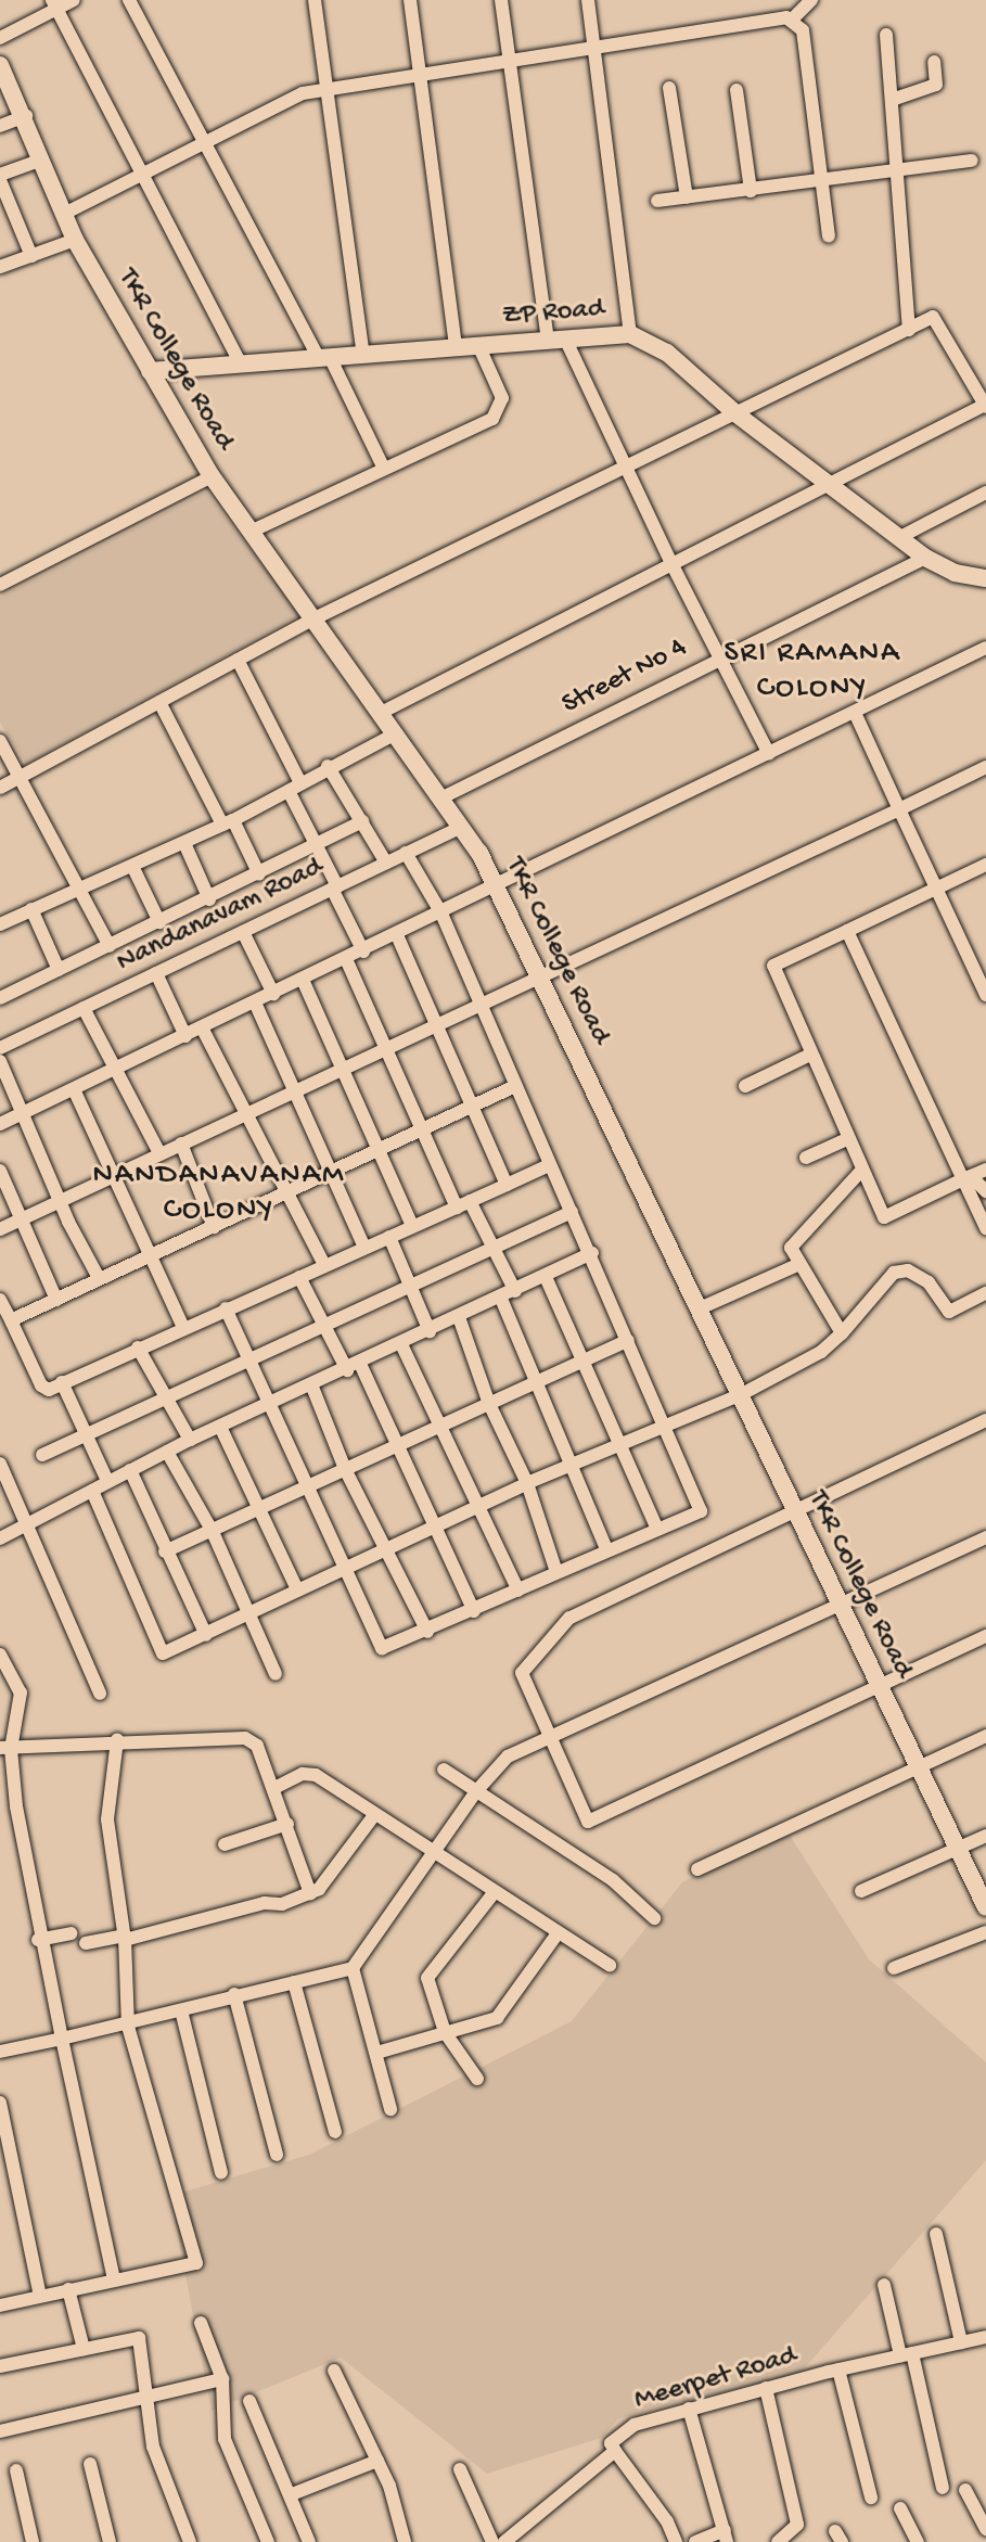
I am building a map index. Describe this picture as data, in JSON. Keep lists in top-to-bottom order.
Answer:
{
  "streets": {
    "street": [
      "ZP Road",
      "TKR College Road",
      "Street No 4",
      "Nandanavam Road",
      "Meerpet Road"
    ]
  },
  "crossings": [
    ["ZP Road", "TKR College Road"],
    ["ZP Road", "Street No 4"],
    ["TKR College Road", "Street No 4"],
    ["TKR College Road", "Nandanavam Road"]
  ],
  "districts": ["SRI RAMANA COLONY", "NANDANAVANAM COLONY"]
}
